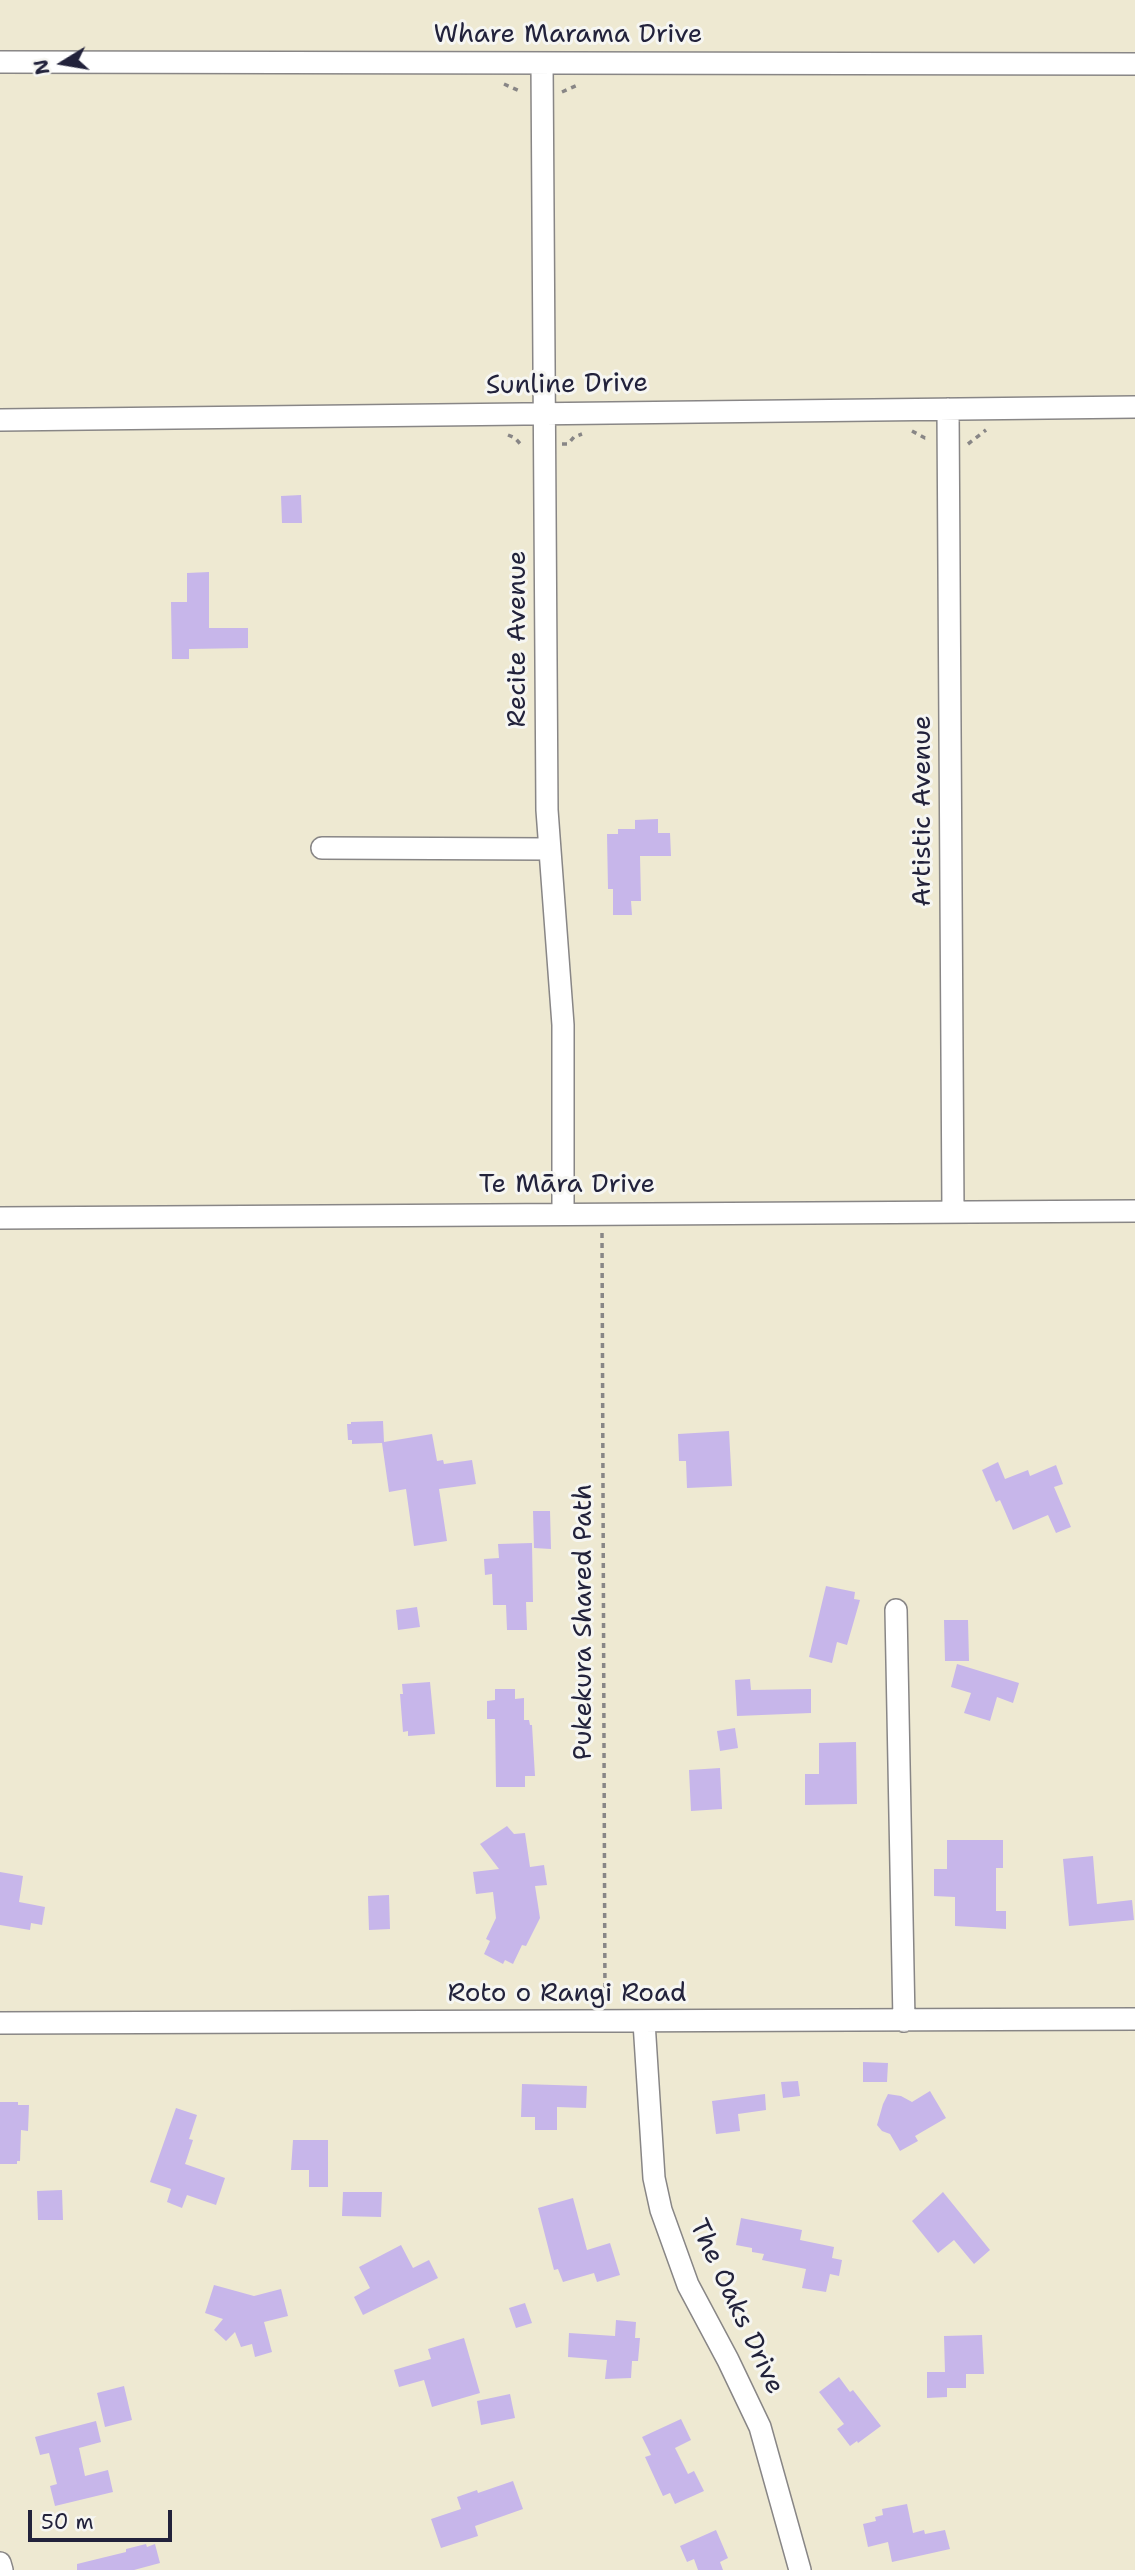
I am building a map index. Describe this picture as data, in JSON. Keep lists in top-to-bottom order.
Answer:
{
  "streets": {
    "street": [
      "Whare Marama Drive",
      "Sunline Drive",
      "Recite Avenue",
      "Artistic Avenue",
      "Te Māra Drive",
      "Roto o Rangi Road",
      "The Oaks Drive"
    ],
    "path": ["Pukekura Shared Path"]
  },
  "crossings": [
    ["Whare Marama Drive", "Recite Avenue"],
    ["Sunline Drive", "Recite Avenue"],
    ["Sunline Drive", "Artistic Avenue"],
    ["Recite Avenue", "Te Māra Drive"],
    ["Artistic Avenue", "Te Māra Drive"],
    ["Roto o Rangi Road", "The Oaks Drive"]
  ],
  "scale_bar": "50 m",
  "north": "left"
}
